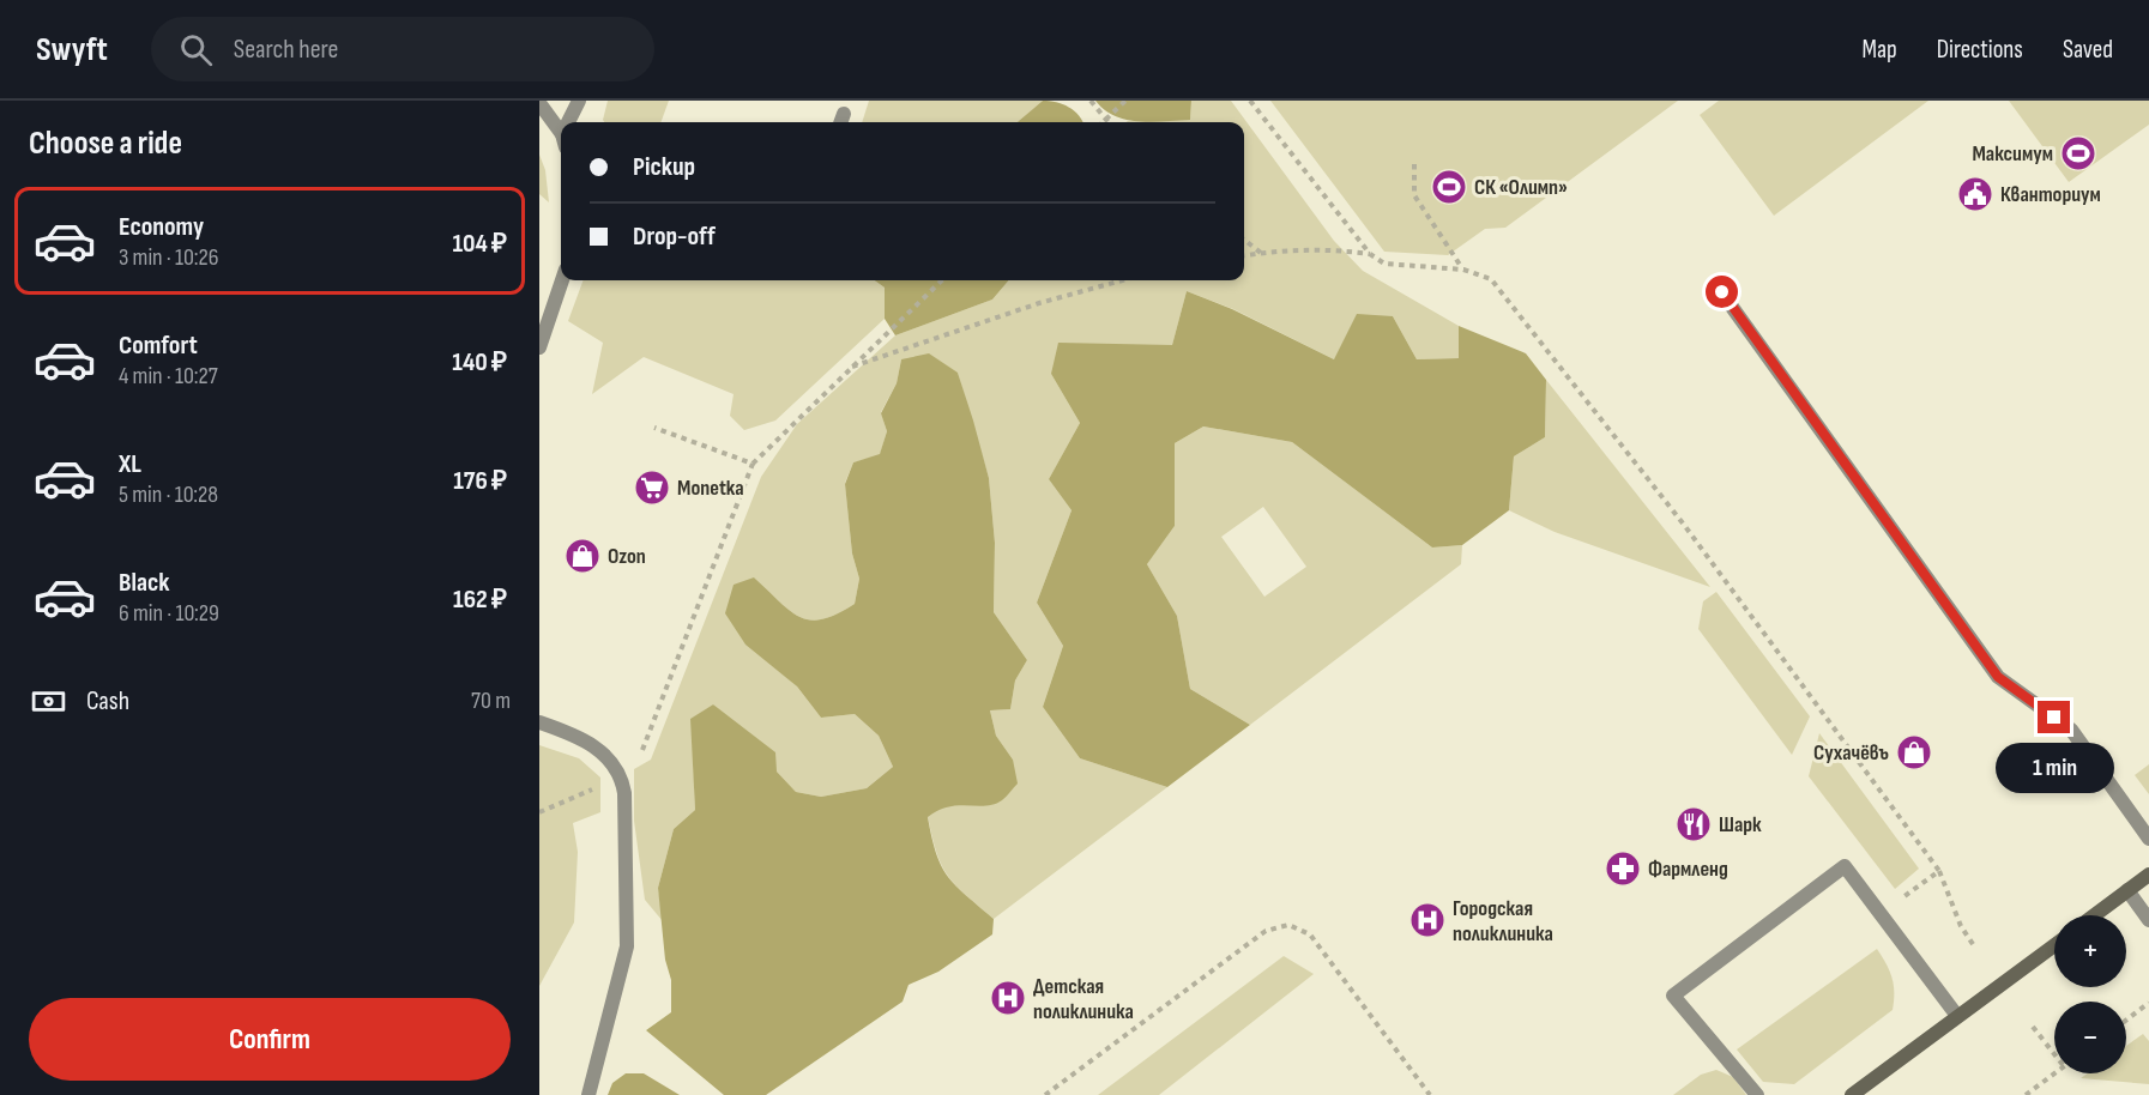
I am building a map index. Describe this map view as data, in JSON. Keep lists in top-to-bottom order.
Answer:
{
  "places": {
    "sports": ["Максимум", "СК «Олимп»"],
    "public building": ["Кванториум"],
    "supermarket": ["Monetka"],
    "shop": ["Ozon", "Сухачёвъ"],
    "restaurant": ["Шарк"],
    "pharmacy": ["Фармленд"],
    "hospital": ["Городская поликлиника", "Детская поликлиника"]
  },
  "page": {
    "header": "Swyft",
    "search": "Search here",
    "nav": ["Map", "Directions", "Saved"],
    "heading": "Choose a ride",
    "banner": ["Pickup", "Drop-off"],
    "list": [
      {
        "name": "Economy",
        "note": "3 min · 10:26",
        "value": "104 ₽"
      },
      {
        "name": "Comfort",
        "note": "4 min · 10:27",
        "value": "140 ₽"
      },
      {
        "name": "XL",
        "note": "5 min · 10:28",
        "value": "176 ₽"
      },
      {
        "name": "Black",
        "note": "6 min · 10:29",
        "value": "162 ₽"
      }
    ],
    "pay": ["Cash", "70 m"],
    "bubble": "1 min",
    "map_buttons": ["+", "−"],
    "buttons": "Confirm"
  }
}
